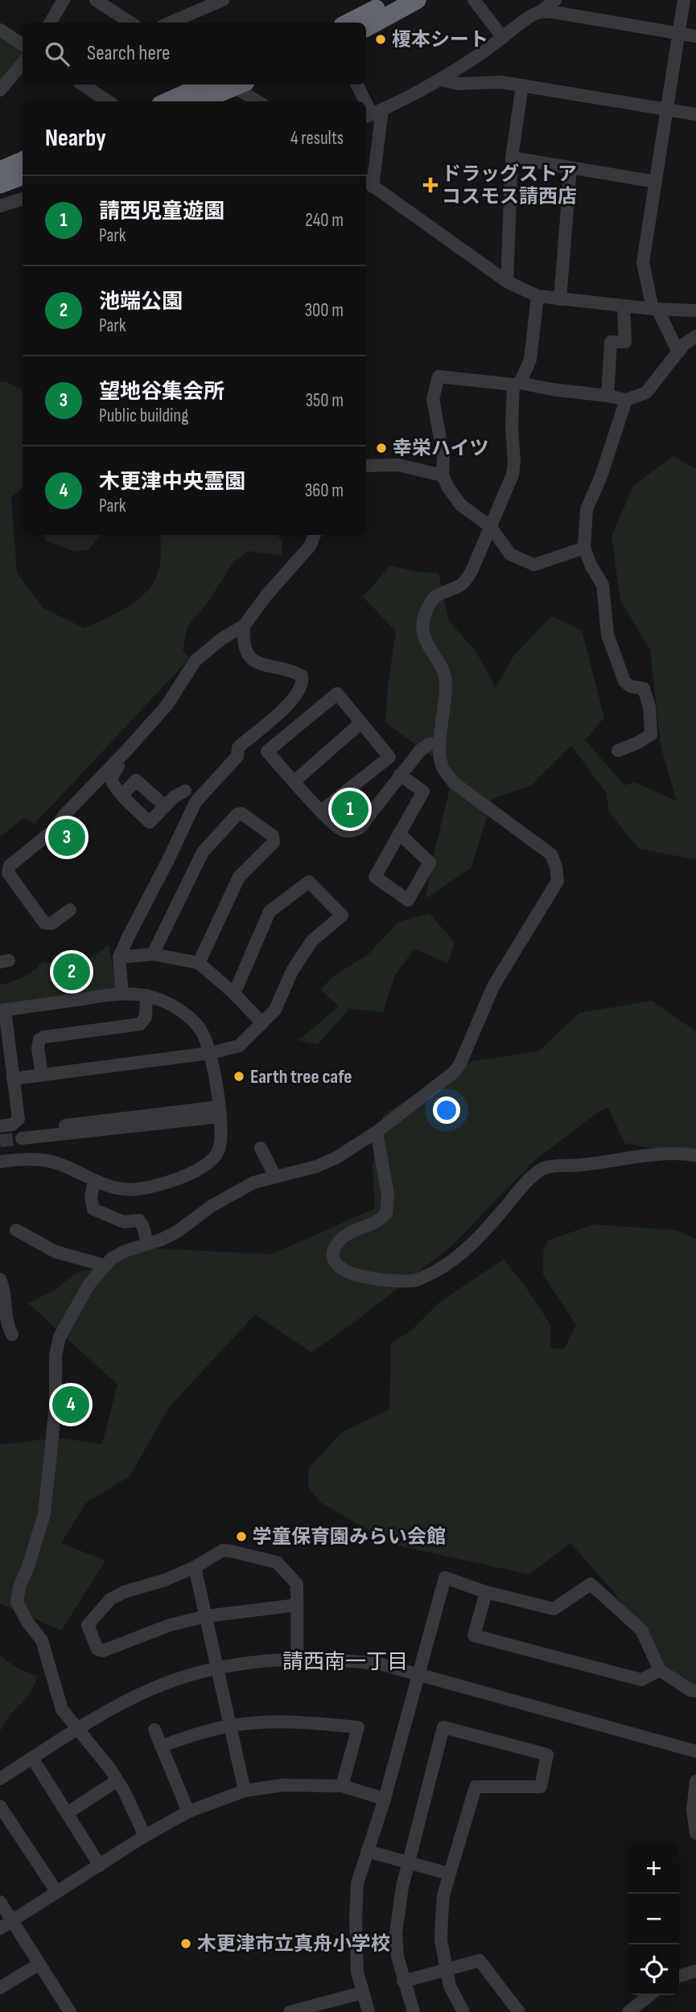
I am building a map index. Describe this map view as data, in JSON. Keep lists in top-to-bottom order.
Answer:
{
  "districts": ["請西南一丁目"],
  "places": {
    "other": [
      "榎本シート",
      "幸栄ハイツ",
      "Earth tree cafe",
      "学童保育園みらい会館",
      "木更津市立真舟小学校"
    ],
    "health": ["ドラッグストア コスモス請西店"]
  },
  "page": {
    "search": "Search here",
    "heading": ["Nearby", "4 results"],
    "list": [
      {
        "mark": "1",
        "name": "請西児童遊園",
        "note": "Park",
        "value": "240 m"
      },
      {
        "mark": "2",
        "name": "池端公園",
        "note": "Park",
        "value": "300 m"
      },
      {
        "mark": "3",
        "name": "望地谷集会所",
        "note": "Public building",
        "value": "350 m"
      },
      {
        "mark": "4",
        "name": "木更津中央霊園",
        "note": "Park",
        "value": "360 m"
      }
    ],
    "pins": [
      "1",
      "3",
      "2",
      "4"
    ],
    "map_buttons": ["+", "−"]
  }
}
